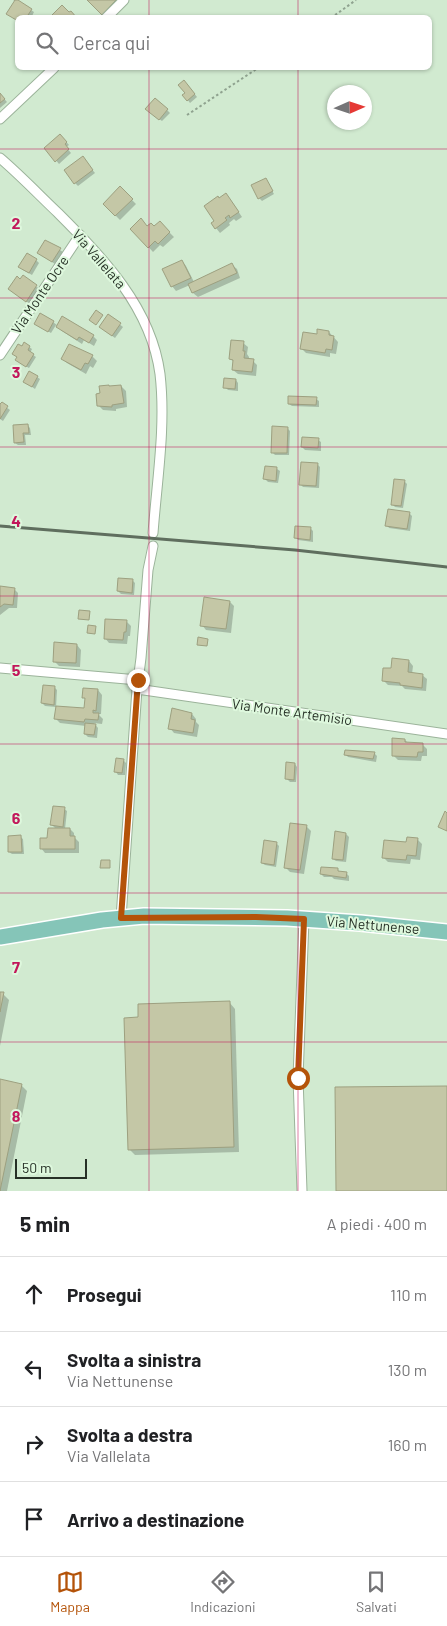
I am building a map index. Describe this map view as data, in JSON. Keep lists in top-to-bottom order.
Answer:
{
  "streets": {
    "main road": ["Via Nettunense"],
    "street": ["Via Vallelata", "Via Monte Ocre", "Via Monte Artemisio"]
  },
  "crossings": [
    ["Via Vallelata", "Via Monte Ocre"]
  ],
  "scale_bar": "50 m",
  "north": "right",
  "page": {
    "search": "Cerca qui",
    "scale": "50 m",
    "heading": ["5 min", "A piedi · 400 m"],
    "list": [
      ["Prosegui", "110 m"],
      ["Svolta a sinistra", "Via Nettunense", "130 m"],
      ["Svolta a destra", "Via Vallelata", "160 m"],
      "Arrivo a destinazione"
    ],
    "nav": ["Mappa", "Indicazioni", "Salvati"]
  },
  "grid": {
    "rows": [
      "2",
      "3",
      "4",
      "5",
      "6",
      "7",
      "8"
    ]
  }
}
